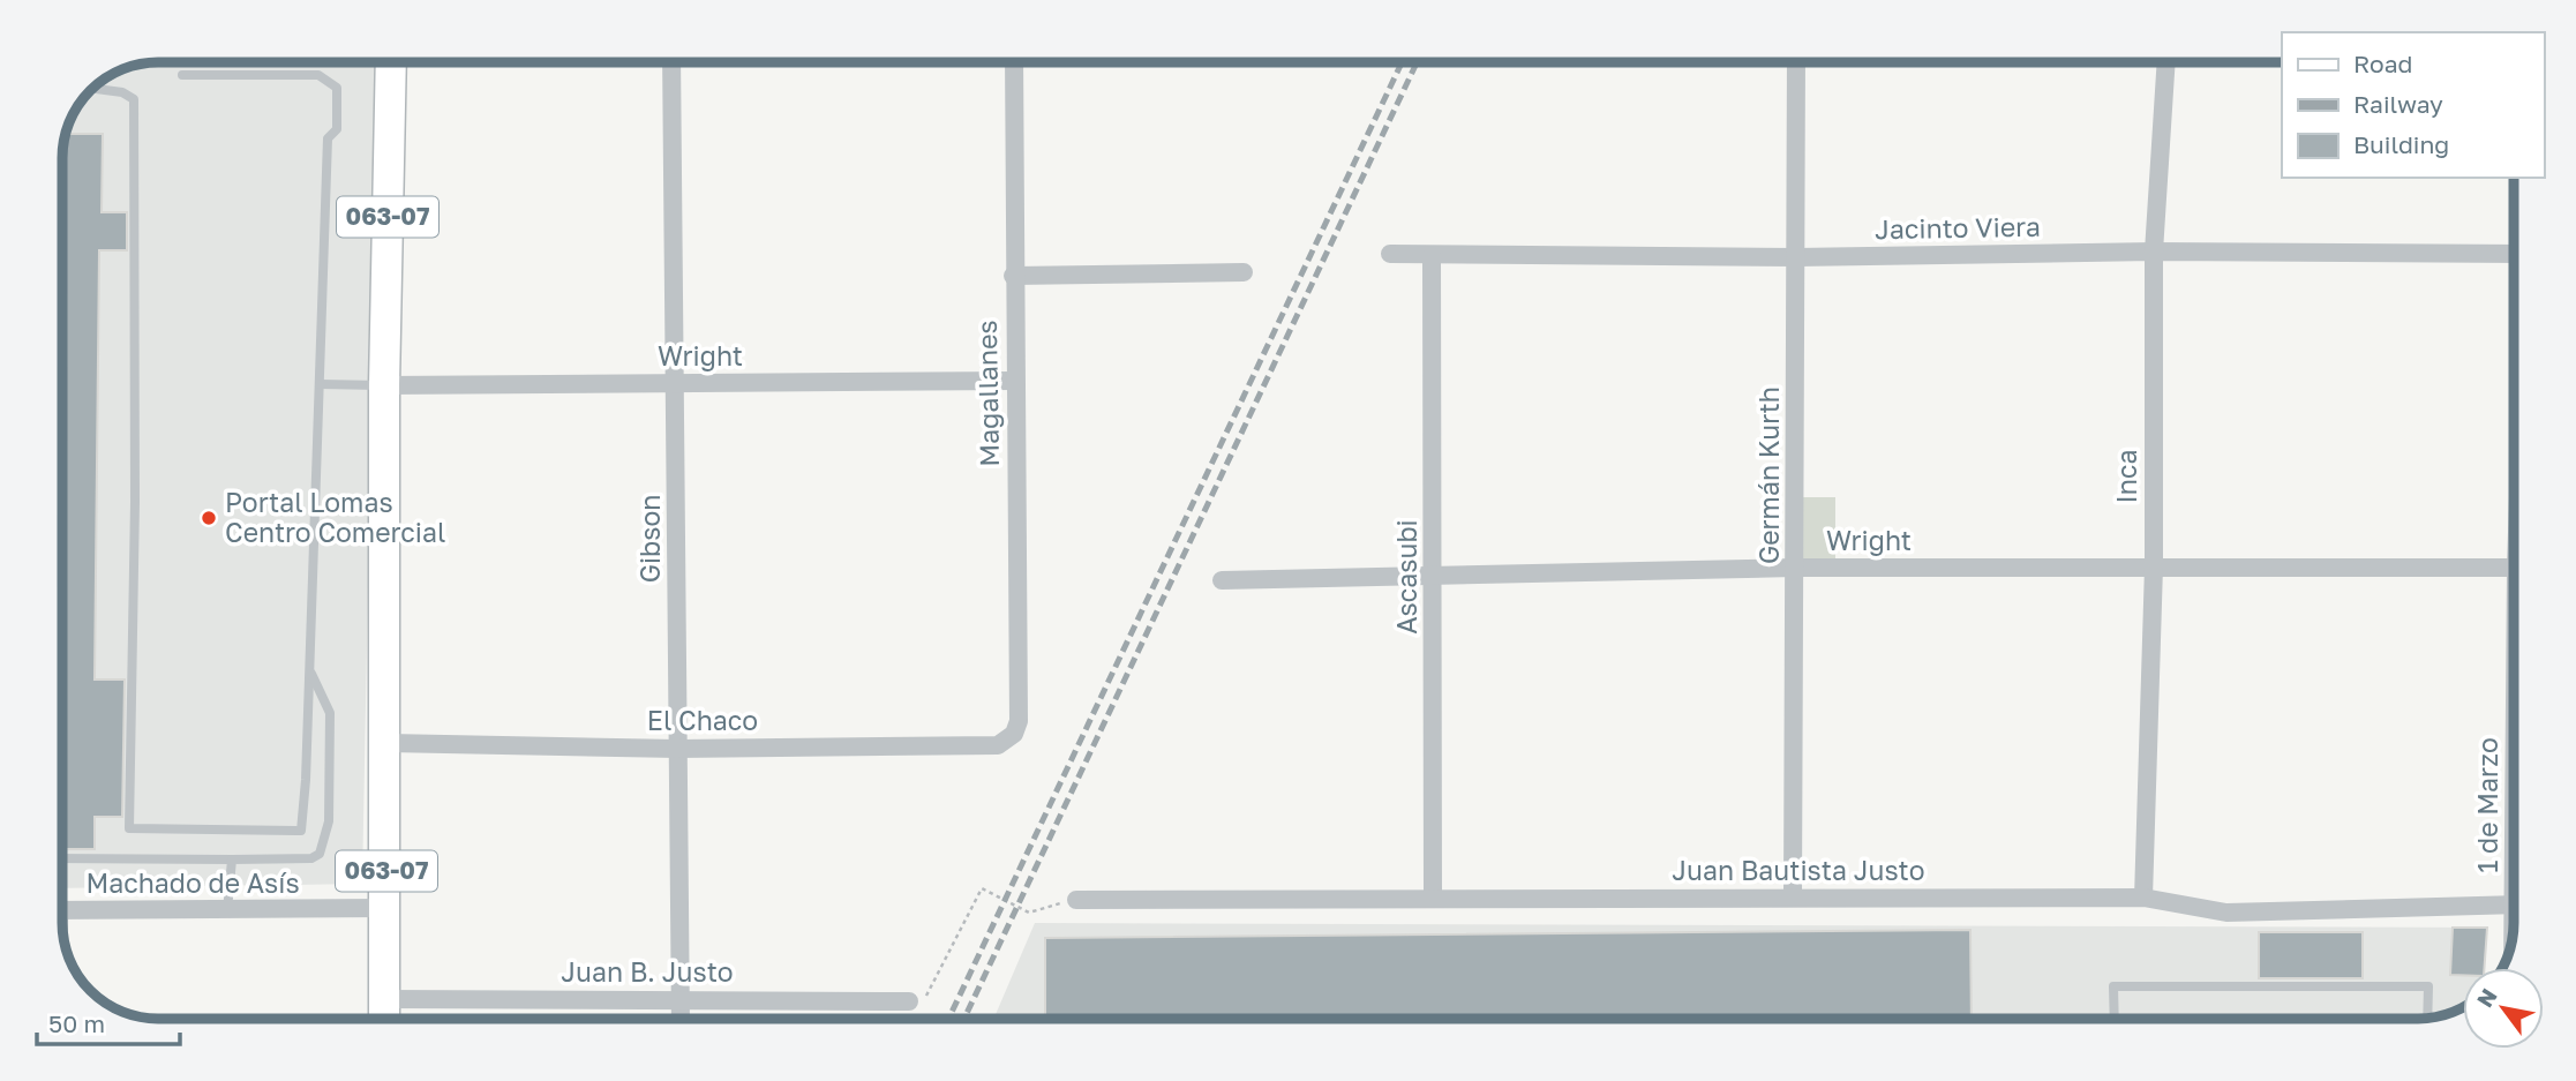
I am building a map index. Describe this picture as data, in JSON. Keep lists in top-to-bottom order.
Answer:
{
  "streets": {
    "main road": ["063-07"],
    "street": [
      "Jacinto Viera",
      "Wright",
      "Magallanes",
      "Germán Kurth",
      "Inca",
      "Gibson",
      "Ascasubi",
      "El Chaco",
      "Juan Bautista Justo",
      "Machado de Asís",
      "Juan B. Justo"
    ]
  },
  "crossings": [
    ["063-07", "Wright"],
    ["063-07", "El Chaco"],
    ["063-07", "Machado de Asís"],
    ["063-07", "Juan B. Justo"],
    ["Jacinto Viera", "Germán Kurth"],
    ["Jacinto Viera", "Inca"],
    ["Jacinto Viera", "Ascasubi"],
    ["Wright", "Magallanes"],
    ["Wright", "Germán Kurth"],
    ["Wright", "Inca"],
    ["Wright", "Gibson"],
    ["Wright", "Ascasubi"],
    ["Magallanes", "El Chaco"],
    ["Germán Kurth", "Juan Bautista Justo"],
    ["Inca", "Juan Bautista Justo"],
    ["Gibson", "El Chaco"],
    ["Gibson", "Juan B. Justo"],
    ["Ascasubi", "Juan Bautista Justo"]
  ],
  "places": ["Portal Lomas Centro Comercial"],
  "legend": ["Road", "Railway", "Building"],
  "scale_bar": "50 m",
  "north": "top left"
}
